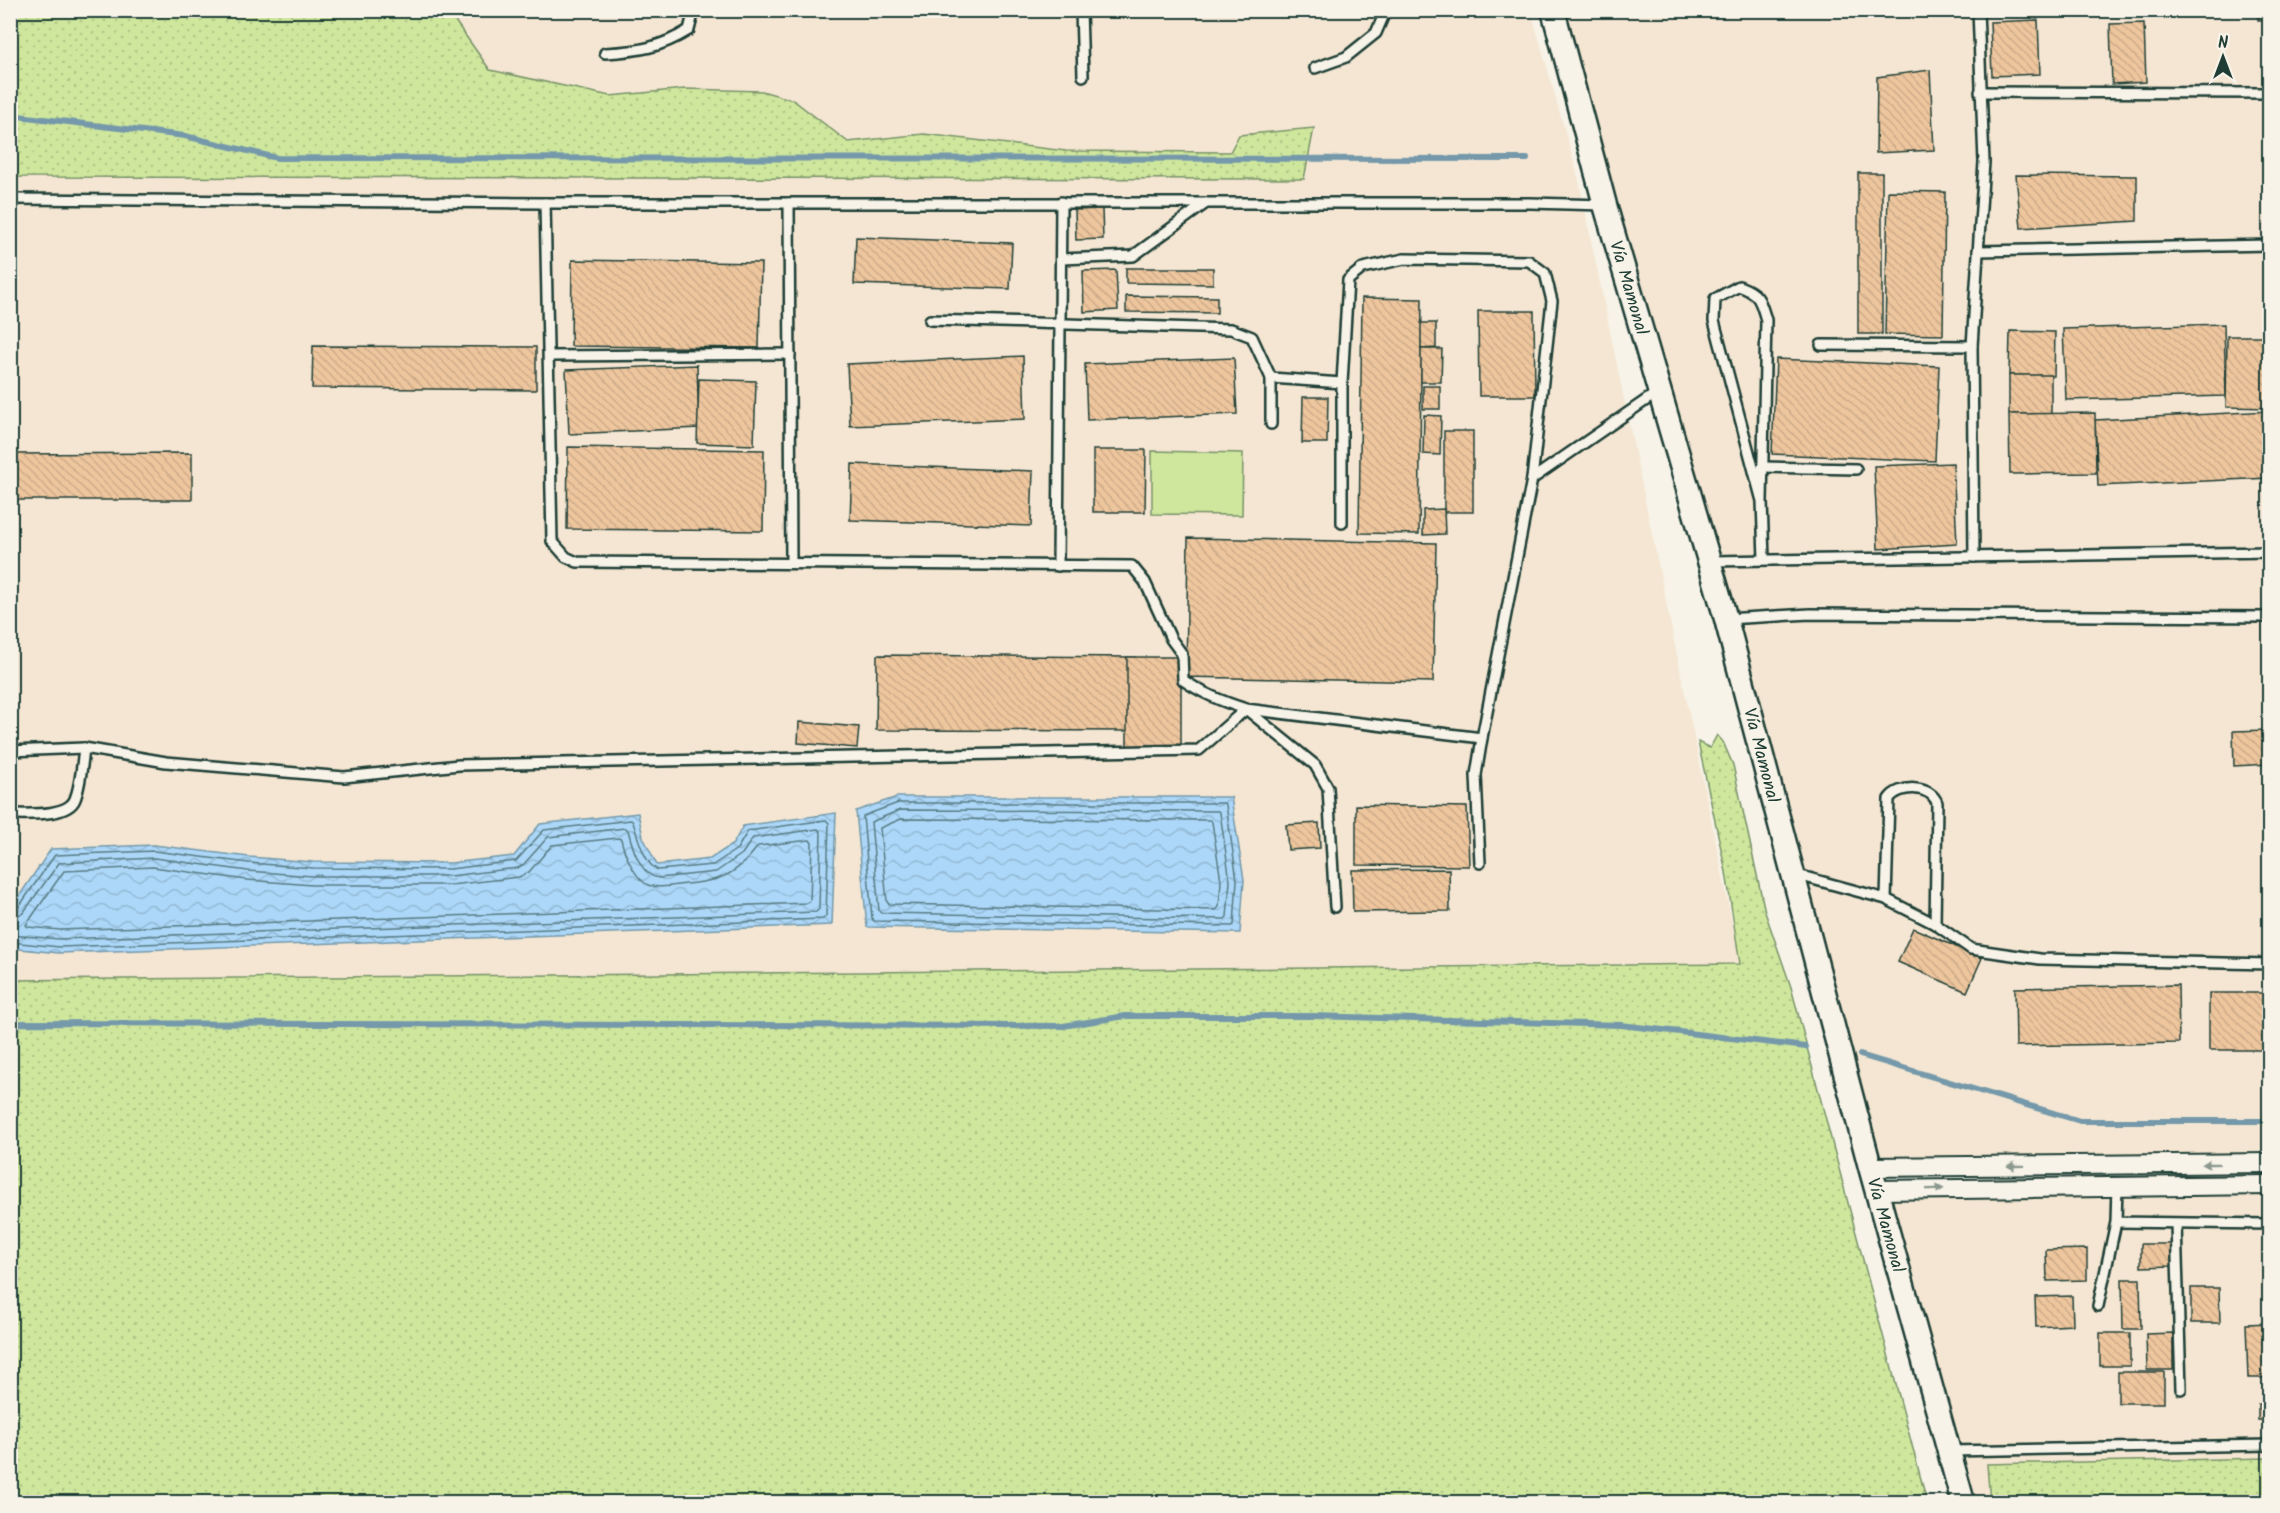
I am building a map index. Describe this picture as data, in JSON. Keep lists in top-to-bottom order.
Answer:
{
  "streets": {
    "street": ["Vía Mamonal"]
  },
  "north": "top"
}
